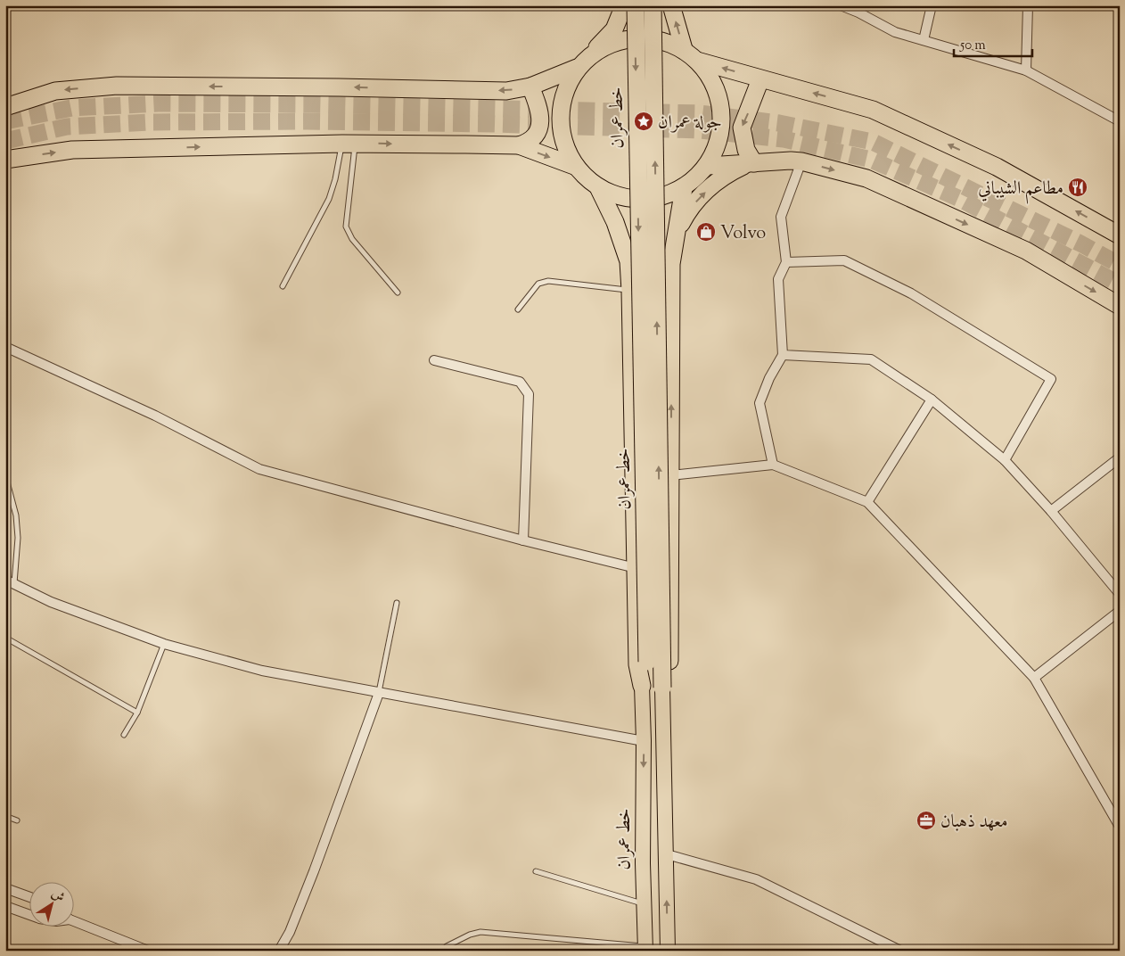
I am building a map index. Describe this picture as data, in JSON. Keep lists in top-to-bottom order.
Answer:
{
  "streets": {
    "highway": ["خط عمران"]
  },
  "places": {
    "place": ["جولة عمران"],
    "restaurant": ["مطاعم الشيباني"],
    "shop": ["Volvo"],
    "office": ["معهد ذهبان"]
  },
  "scale_bar": "50 m",
  "north": "top right"
}
